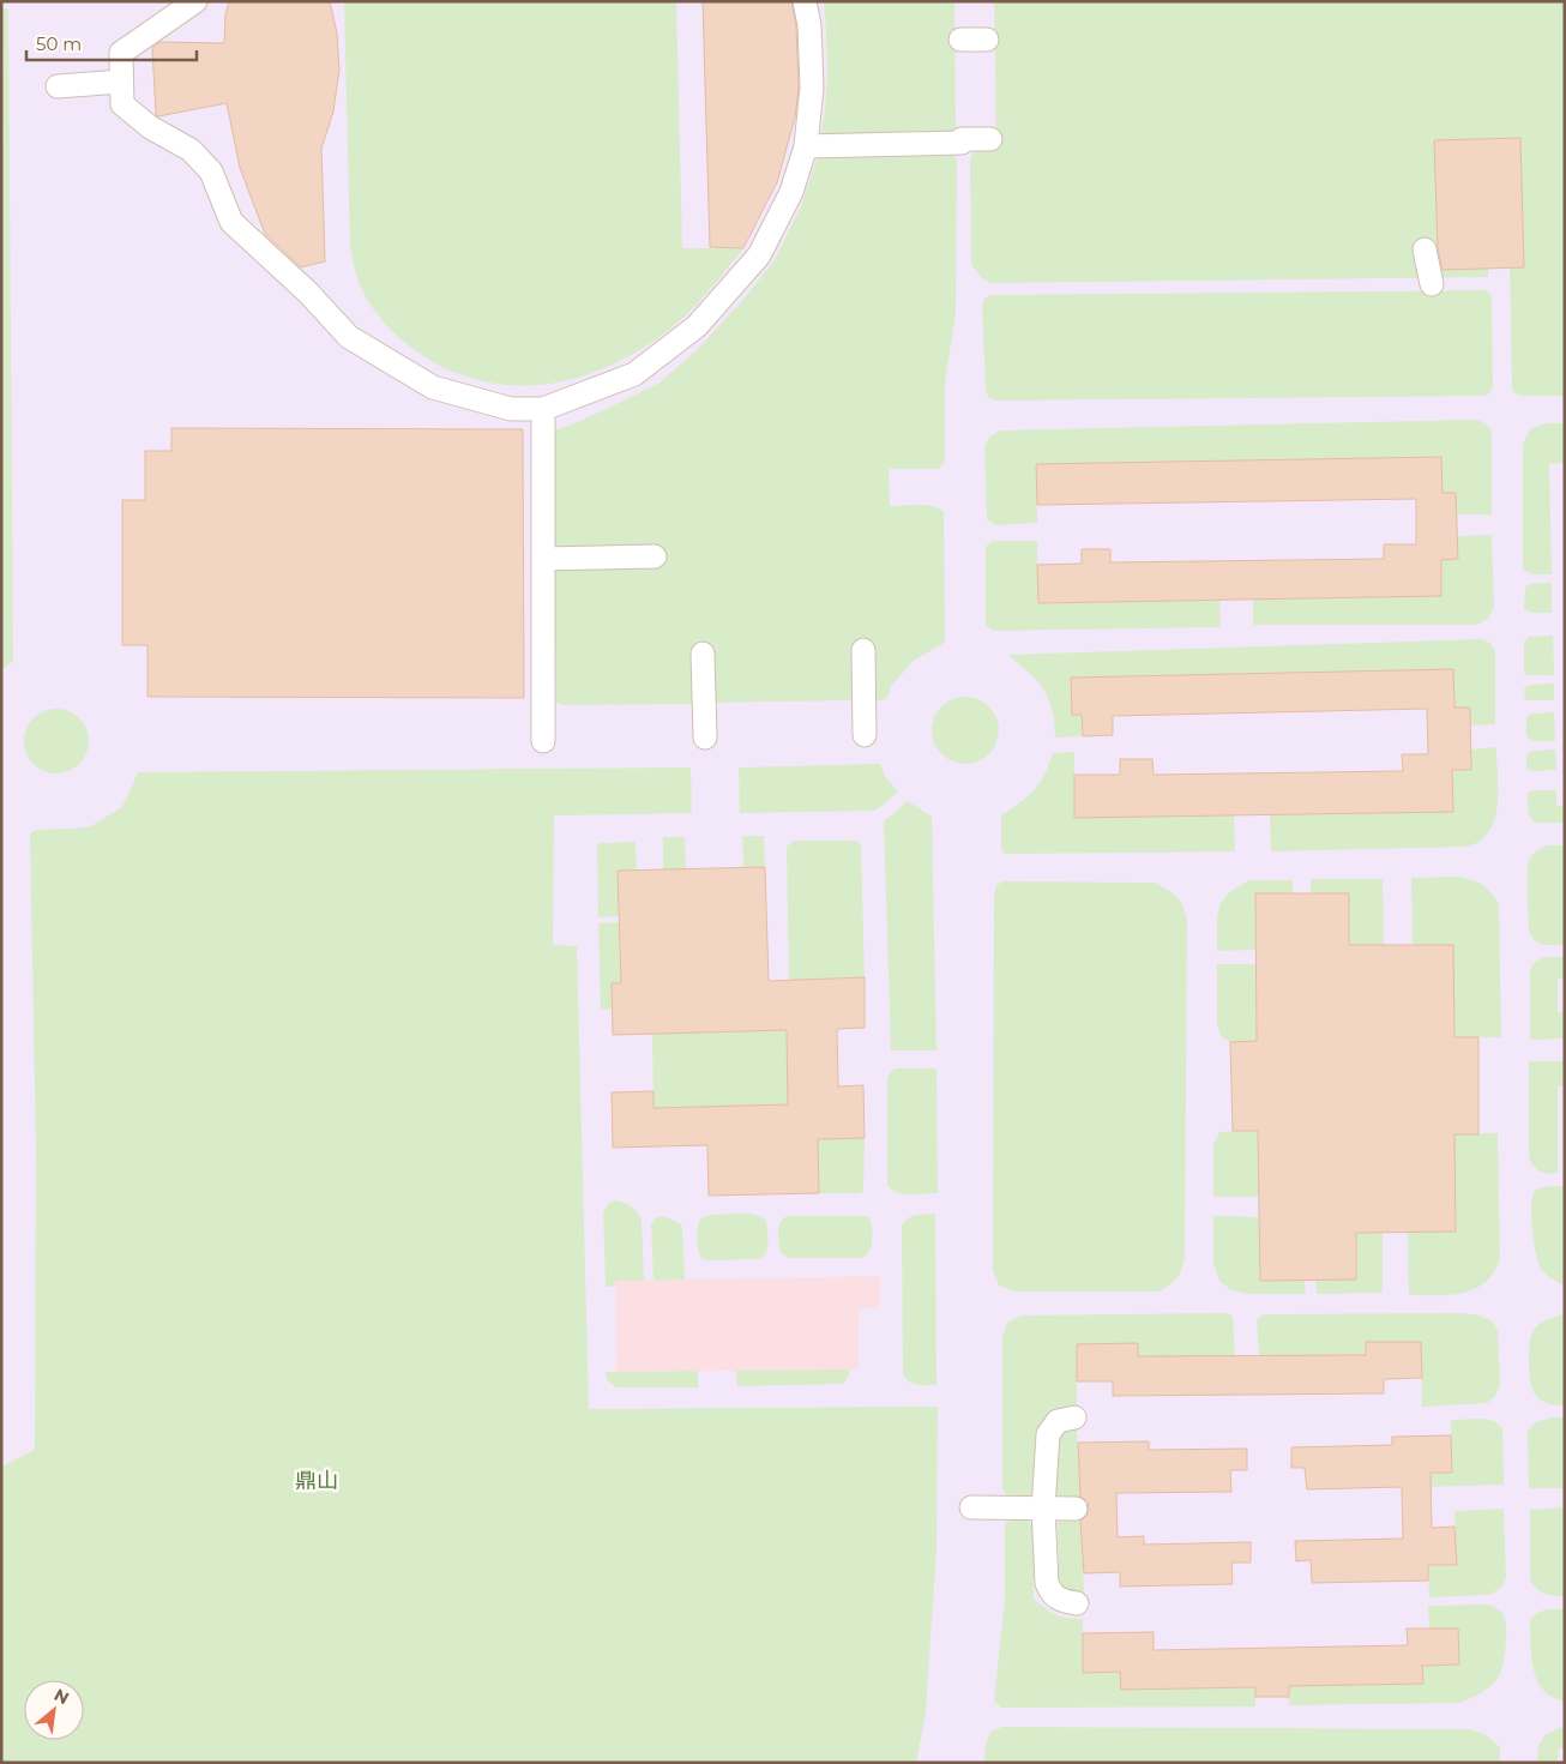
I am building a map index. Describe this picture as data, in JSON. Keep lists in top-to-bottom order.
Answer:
{
  "parks": ["鼎山"],
  "scale_bar": "50 m",
  "north": "top right"
}
